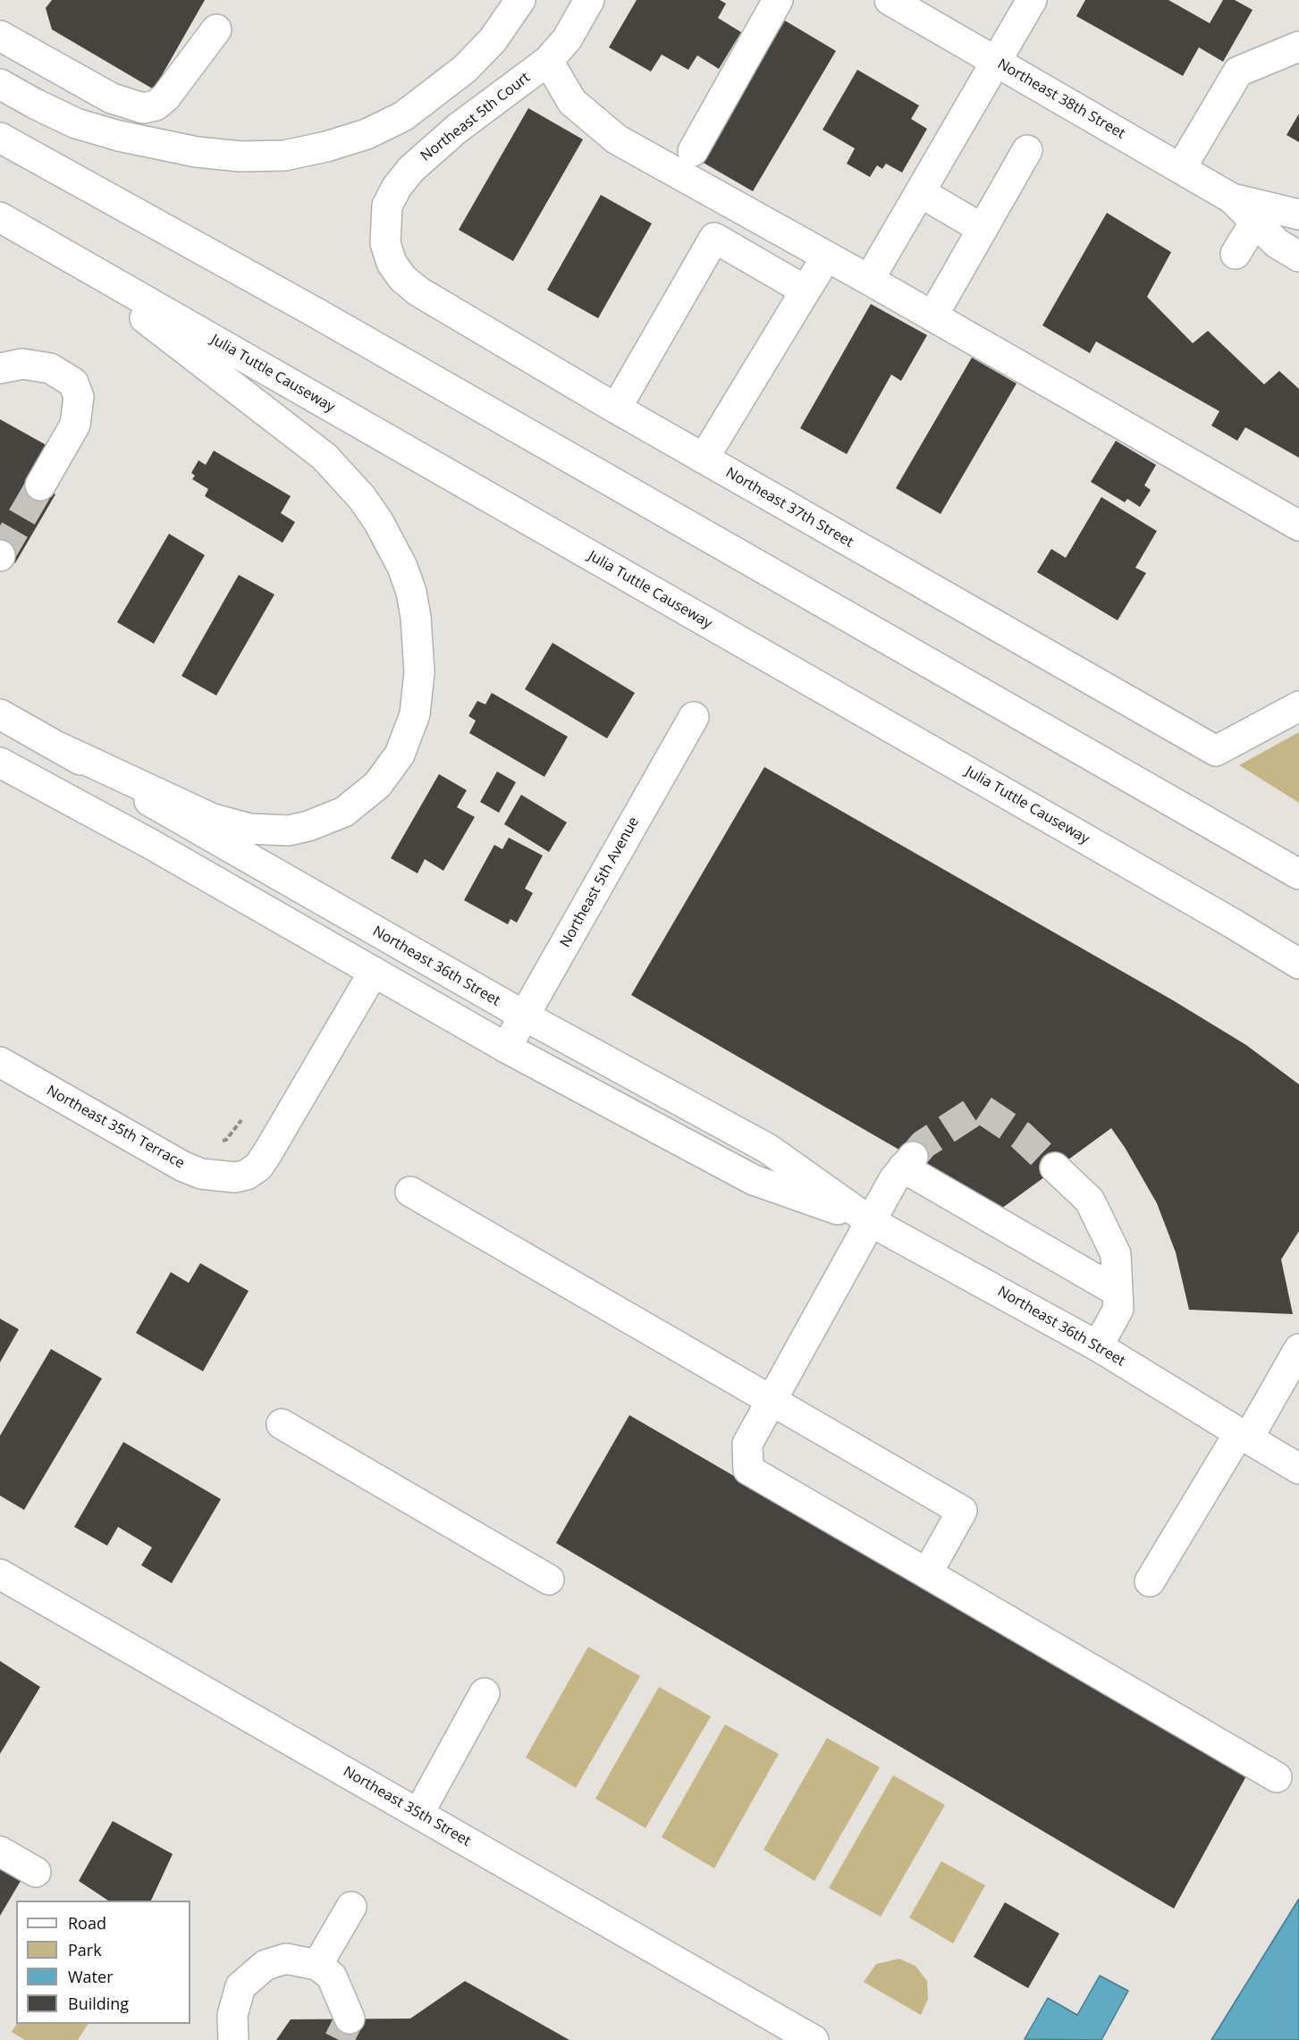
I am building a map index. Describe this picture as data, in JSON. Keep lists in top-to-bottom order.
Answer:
{
  "streets": {
    "main road": [
      "Northeast 38th Street",
      "Northeast 5th Court",
      "Julia Tuttle Causeway",
      "Northeast 37th Street",
      "Northeast 5th Avenue",
      "Northeast 36th Street",
      "Northeast 35th Terrace",
      "Northeast 35th Street"
    ]
  },
  "crossings": [
    ["Northeast 5th Court", "Northeast 37th Street"],
    ["Northeast 5th Avenue", "Northeast 36th Street"],
    ["Northeast 36th Street", "Northeast 35th Terrace"]
  ],
  "legend": [
    "Road",
    "Park",
    "Water",
    "Building"
  ]
}
